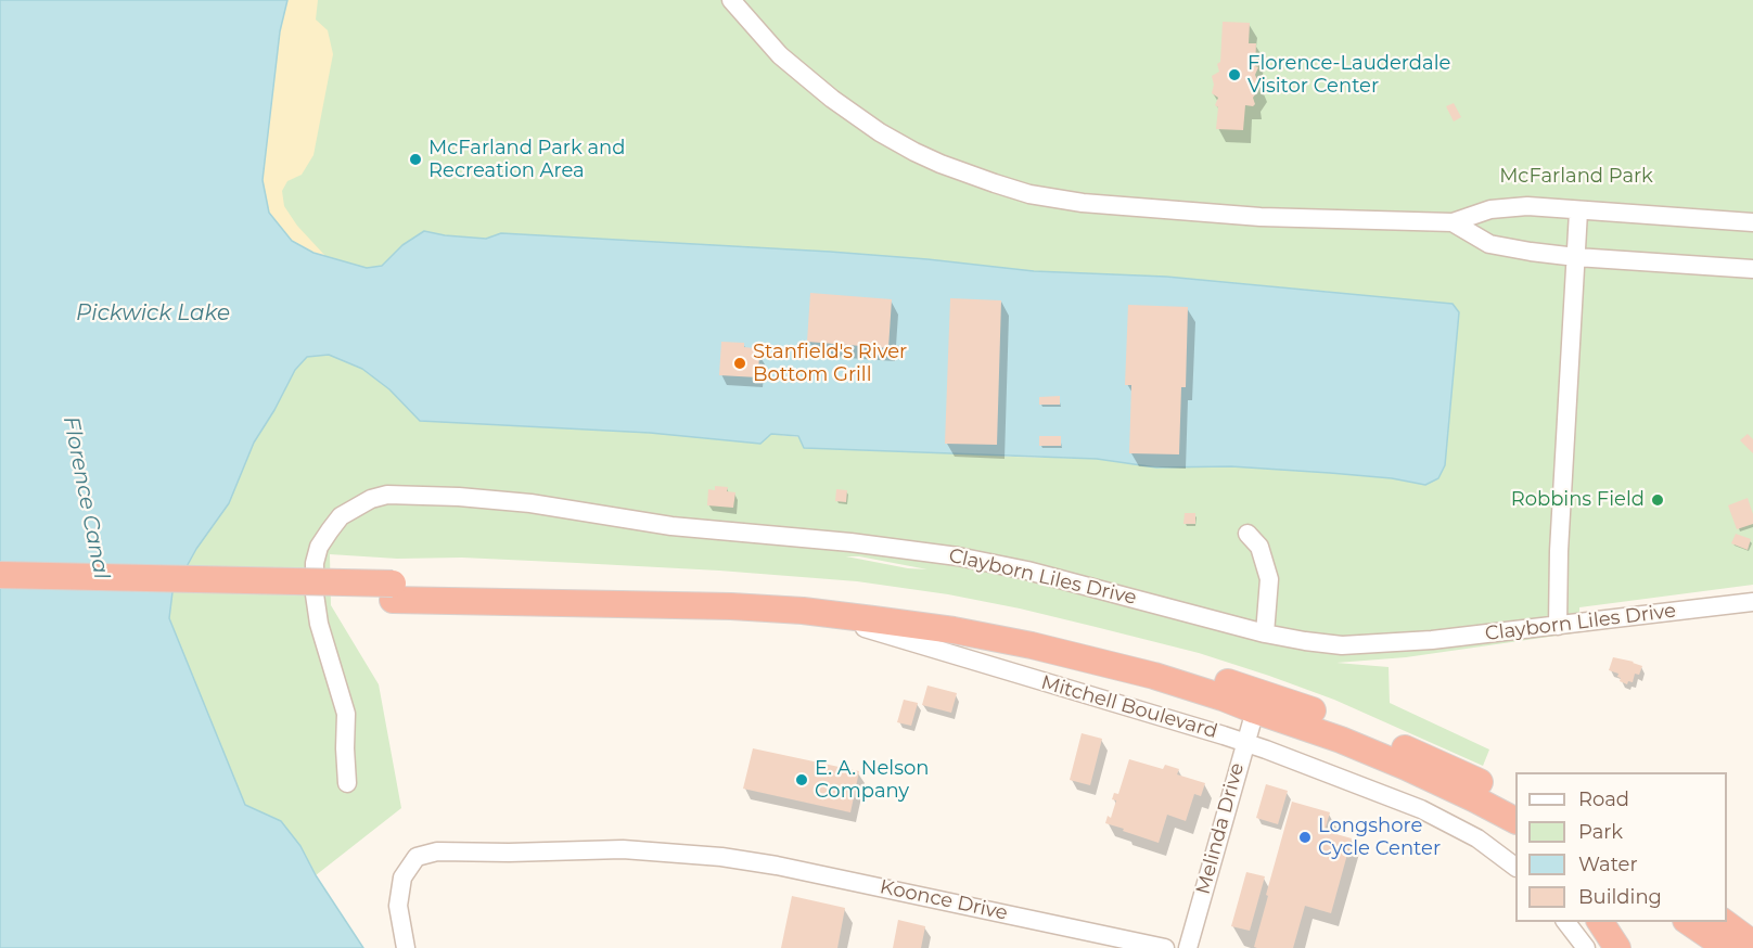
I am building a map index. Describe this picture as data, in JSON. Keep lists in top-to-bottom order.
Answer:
{
  "streets": {
    "street": [
      "Clayborn Liles Drive",
      "Mitchell Boulevard",
      "Melinda Drive",
      "Koonce Drive"
    ]
  },
  "crossings": [
    ["Mitchell Boulevard", "Melinda Drive"]
  ],
  "water": ["Pickwick Lake", "Florence Canal"],
  "parks": ["McFarland Park"],
  "places": [
    "Florence-Lauderdale Visitor Center",
    "McFarland Park and Recreation Area",
    "Stanfield's River Bottom Grill",
    "Robbins Field",
    "E. A. Nelson Company",
    "Longshore Cycle Center"
  ],
  "legend": [
    "Road",
    "Park",
    "Water",
    "Building"
  ]
}
